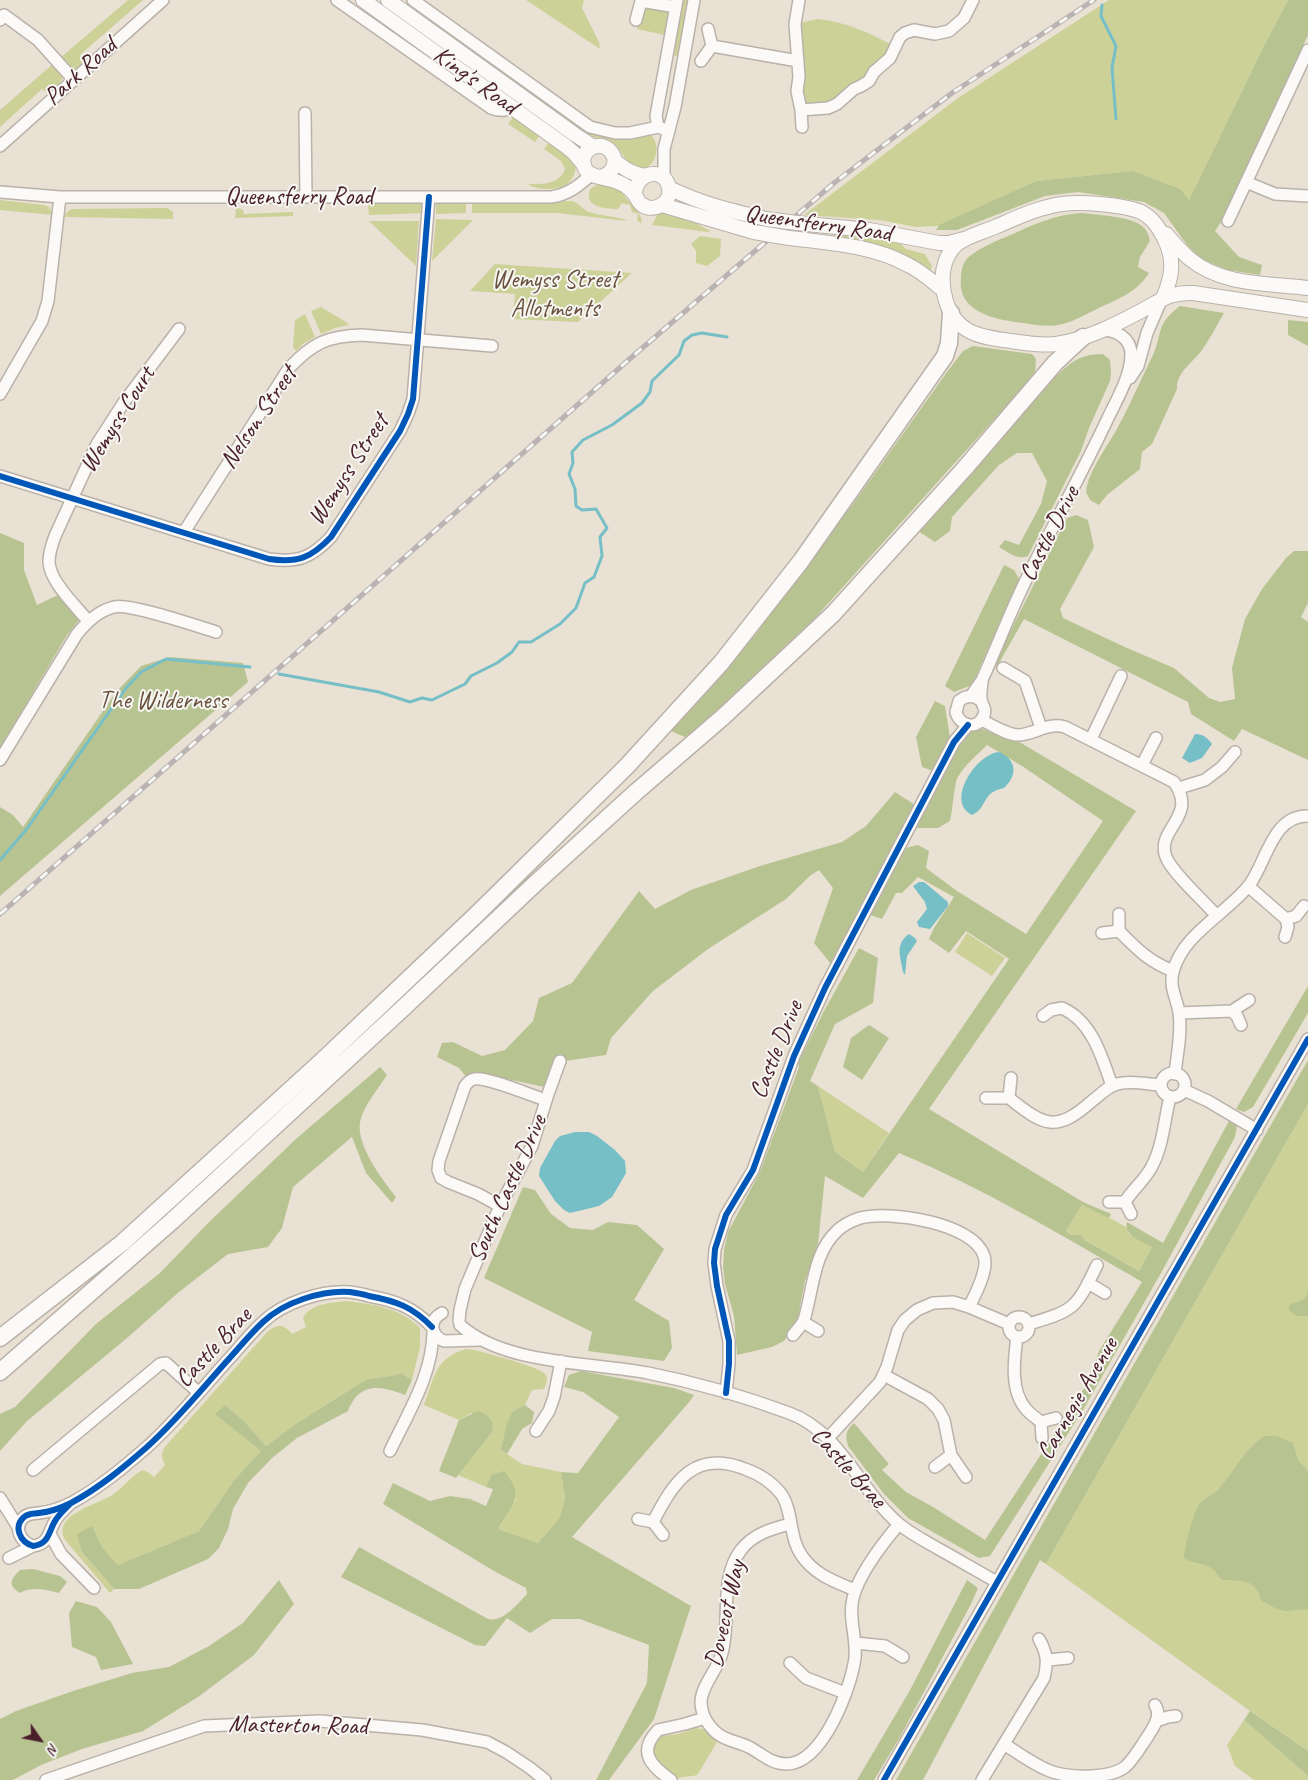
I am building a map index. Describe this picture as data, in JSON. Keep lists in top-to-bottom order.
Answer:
{
  "streets": {
    "main road": ["King's Road", "Queensferry Road"],
    "street": [
      "Park Road",
      "Nelson Street",
      "Wemyss Court",
      "Wemyss Street",
      "Castle Drive",
      "South Castle Drive",
      "Castle Brae",
      "Carnegie Avenue",
      "Dovecot Way",
      "Masterton Road"
    ]
  },
  "crossings": [
    ["King's Road", "Queensferry Road"],
    ["Queensferry Road", "Wemyss Street"],
    ["Nelson Street", "Wemyss Street"],
    ["Wemyss Court", "Wemyss Street"],
    ["Castle Drive", "Castle Brae"],
    ["South Castle Drive", "Castle Brae"],
    ["Castle Brae", "Carnegie Avenue"]
  ],
  "parks": ["Wemyss Street Allotments", "The Wilderness"],
  "north": "bottom right"
}
